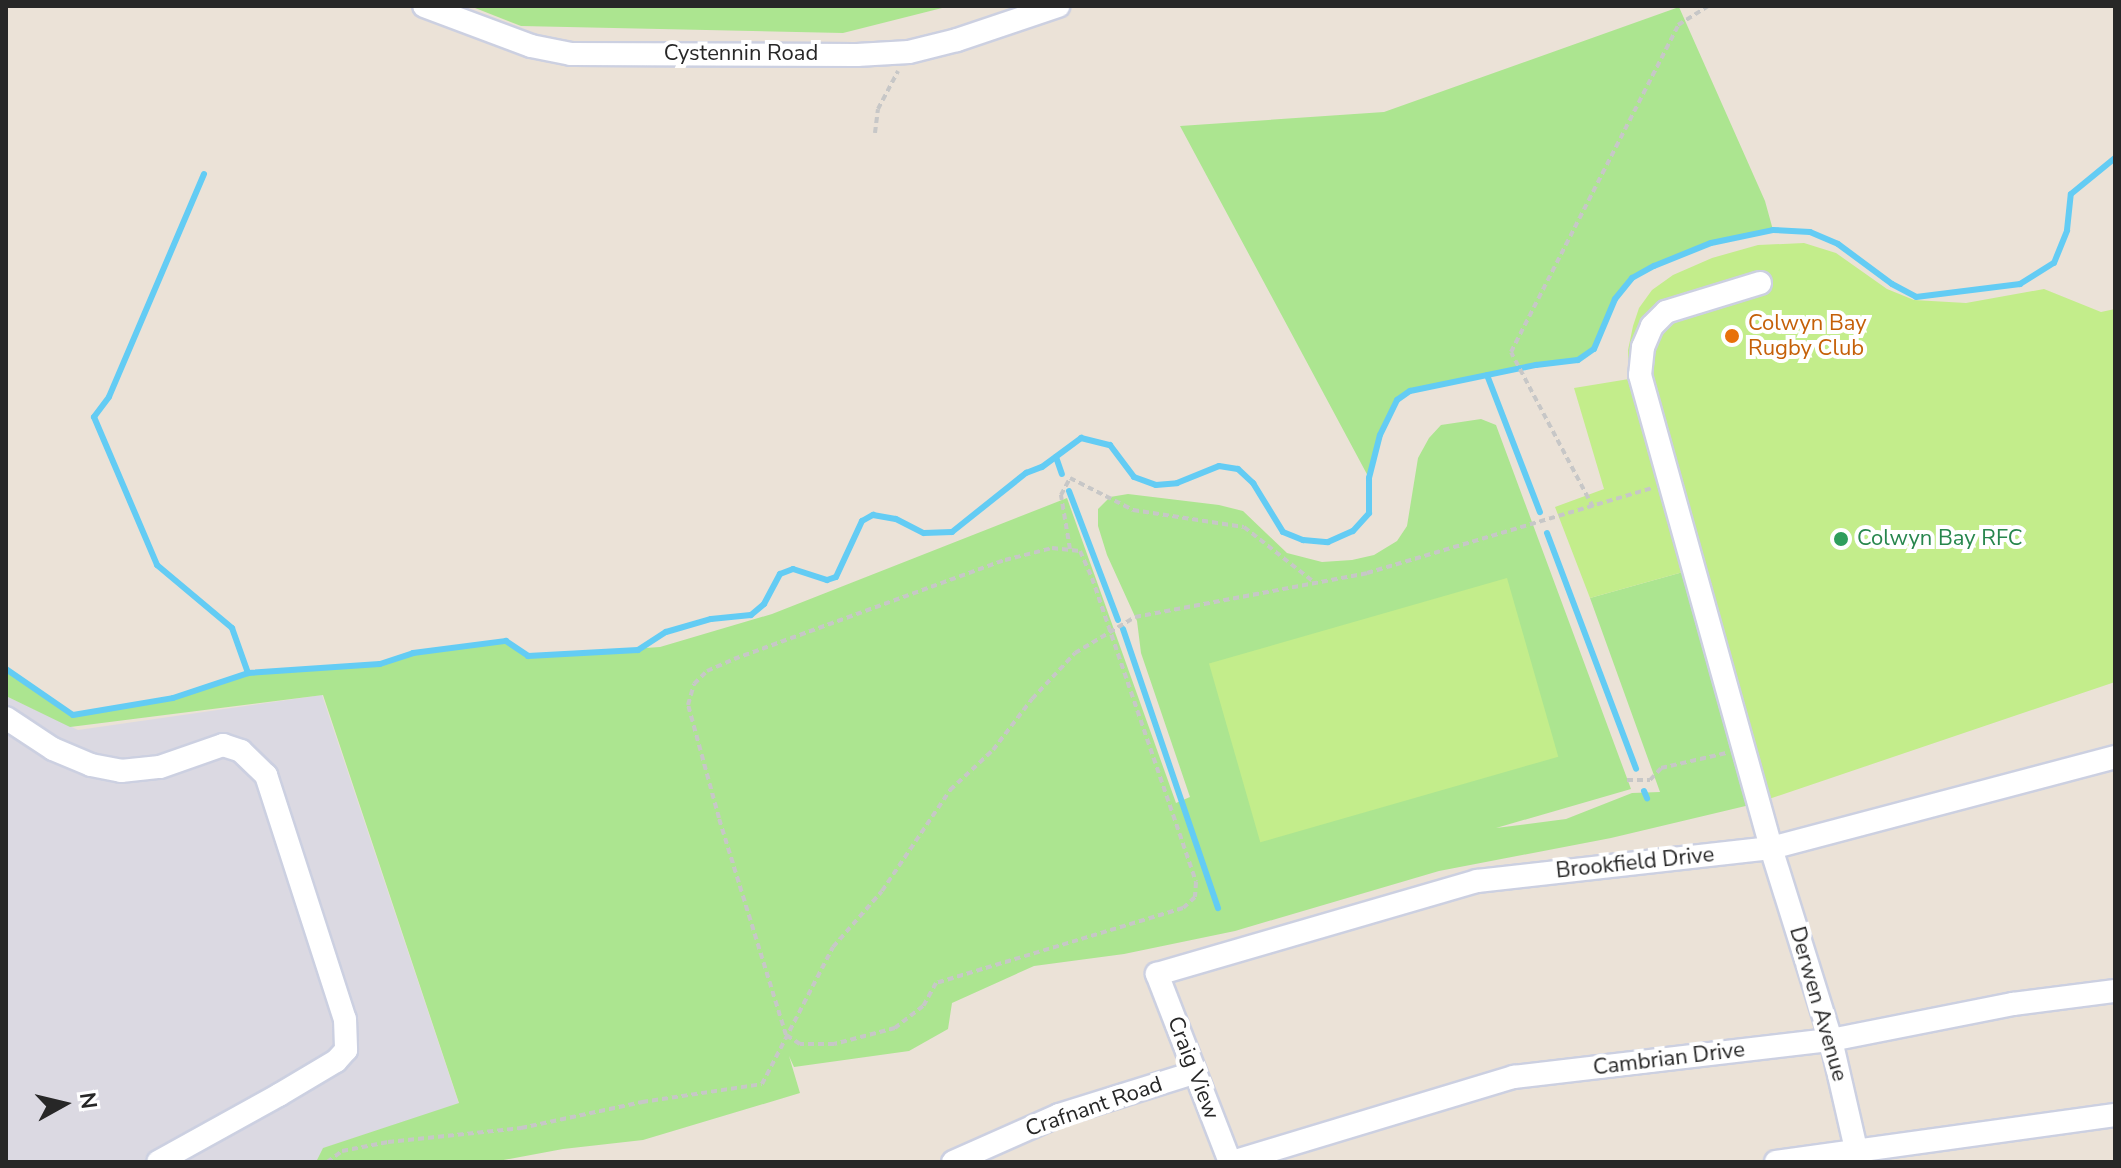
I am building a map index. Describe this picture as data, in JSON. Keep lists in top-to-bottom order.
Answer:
{
  "streets": {
    "street": [
      "Cystennin Road",
      "Brookfield Drive",
      "Derwen Avenue",
      "Cambrian Drive",
      "Craig View",
      "Crafnant Road"
    ]
  },
  "crossings": [
    ["Brookfield Drive", "Derwen Avenue"],
    ["Brookfield Drive", "Craig View"],
    ["Derwen Avenue", "Cambrian Drive"],
    ["Cambrian Drive", "Craig View"],
    ["Craig View", "Crafnant Road"]
  ],
  "places": ["Colwyn Bay Rugby Club", "Colwyn Bay RFC"],
  "north": "right"
}
